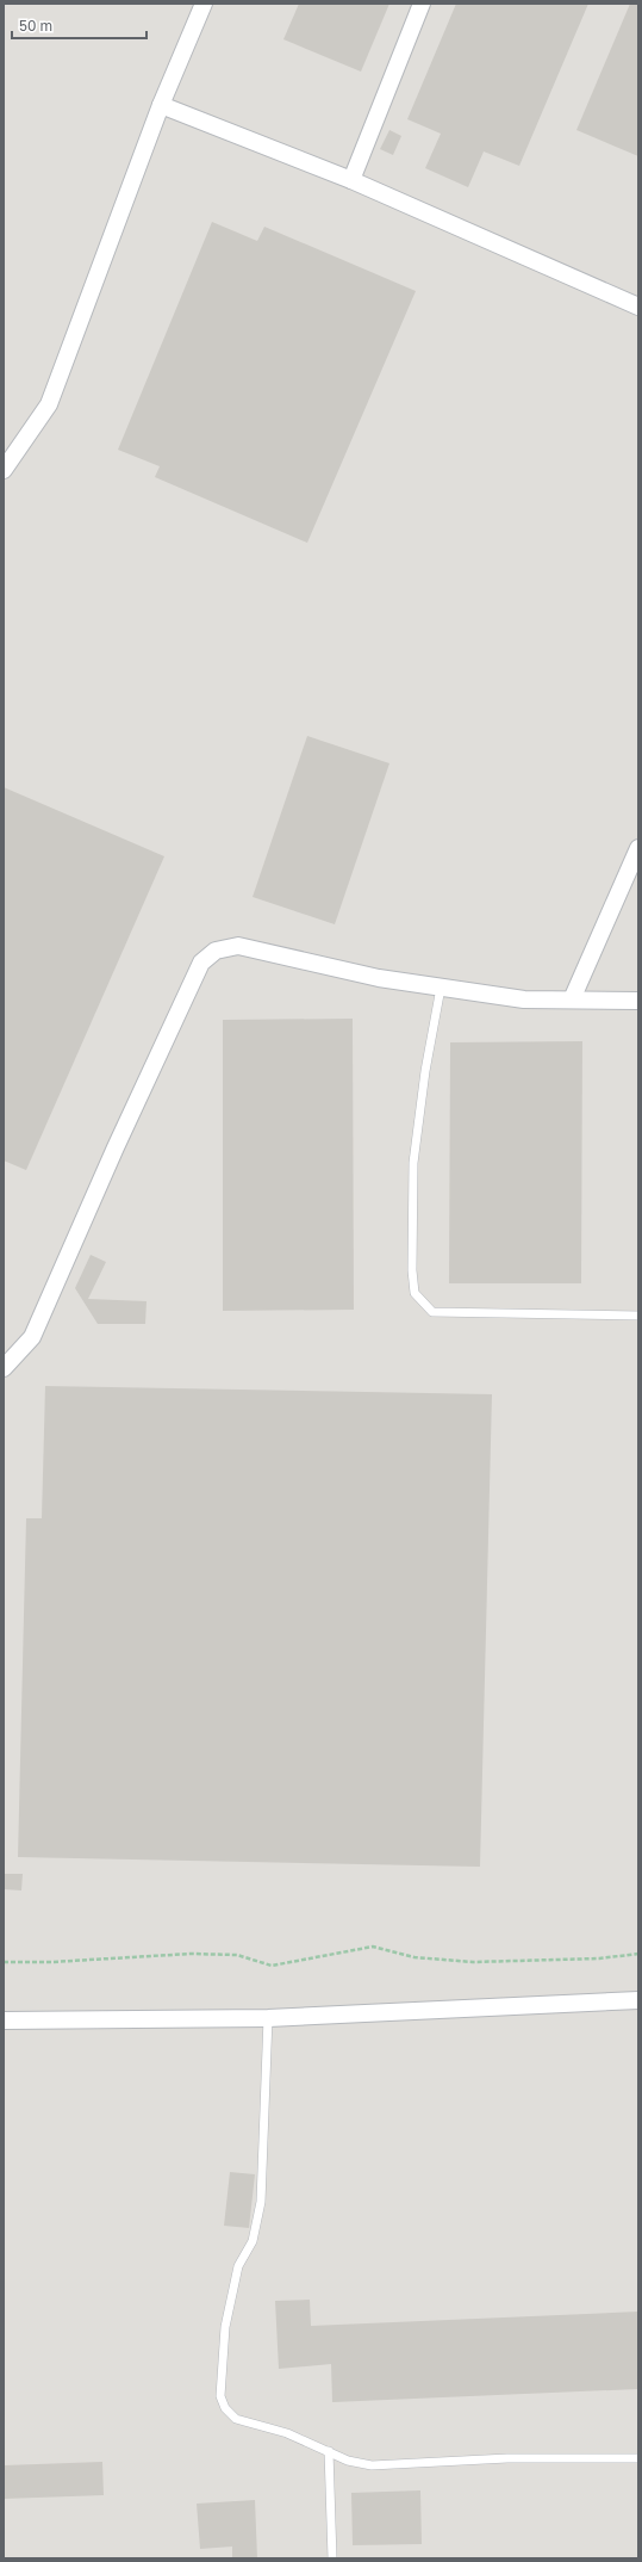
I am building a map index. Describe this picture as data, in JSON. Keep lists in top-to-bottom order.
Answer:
{
  "scale_bar": "50 m"
}
